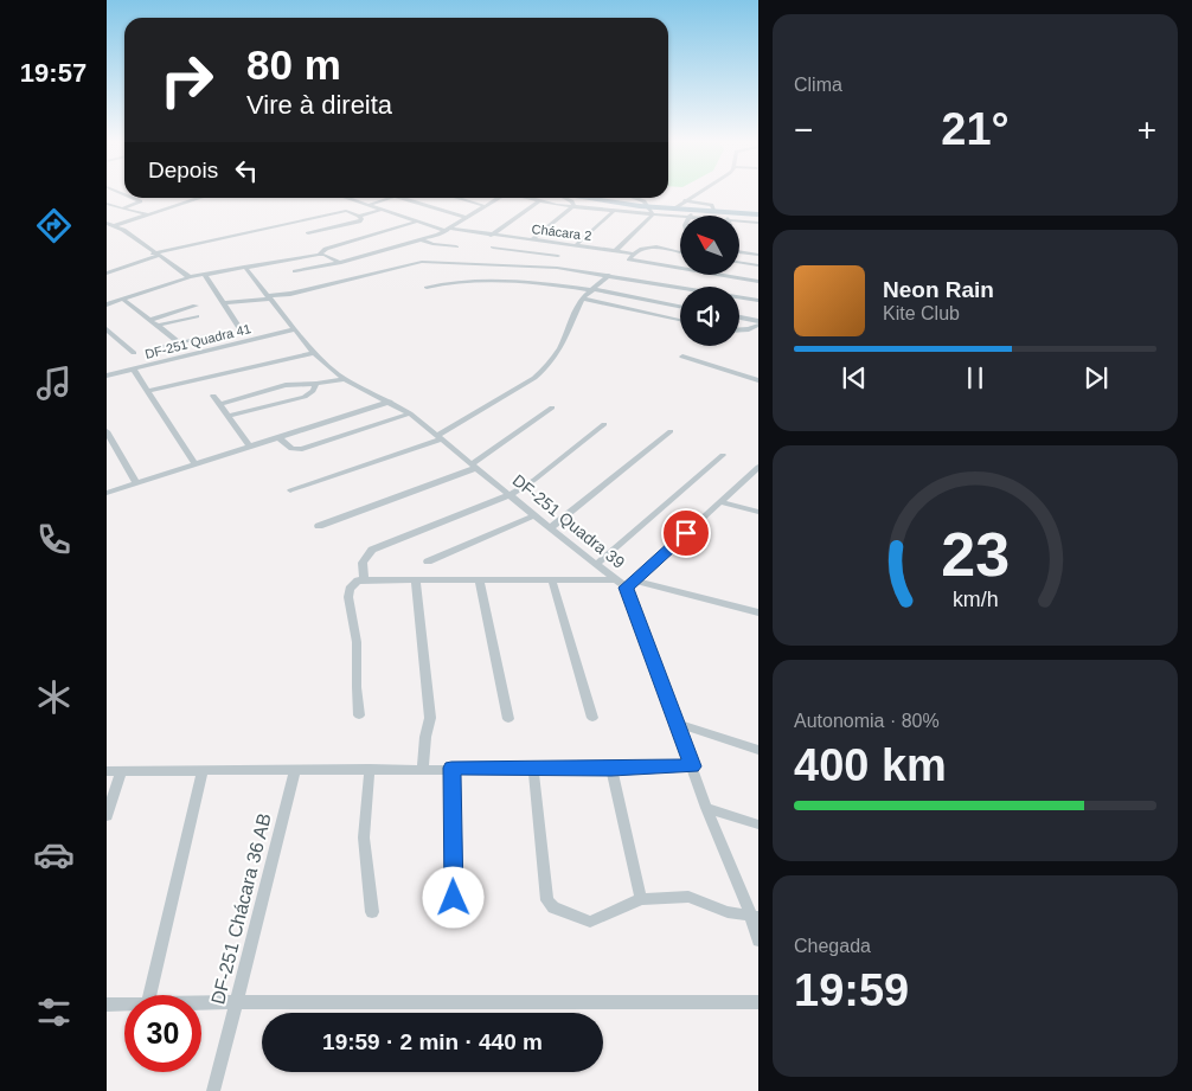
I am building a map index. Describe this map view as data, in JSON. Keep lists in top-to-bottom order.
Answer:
{
  "streets": {
    "street": [
      "Chácara 2",
      "DF-251 Quadra 41",
      "DF-251 Quadra 39",
      "DF-251 Chácara 36 AB"
    ]
  },
  "north": "top left",
  "page": {
    "tabs": "19:57",
    "tile": [
      "Clima",
      ["Autonomia · 80%", "400 km"],
      ["Chegada", "19:59"]
    ],
    "turn": ["80 m", "Vire à direita"],
    "heat": ["−", "21°", "+"],
    "then": "Depois",
    "song": ["Neon Rain", "Kite Club"],
    "limit": "30",
    "trip": "19:59 · 2 min · 440 m",
    "gauge": ["23", "km/h"]
  }
}
